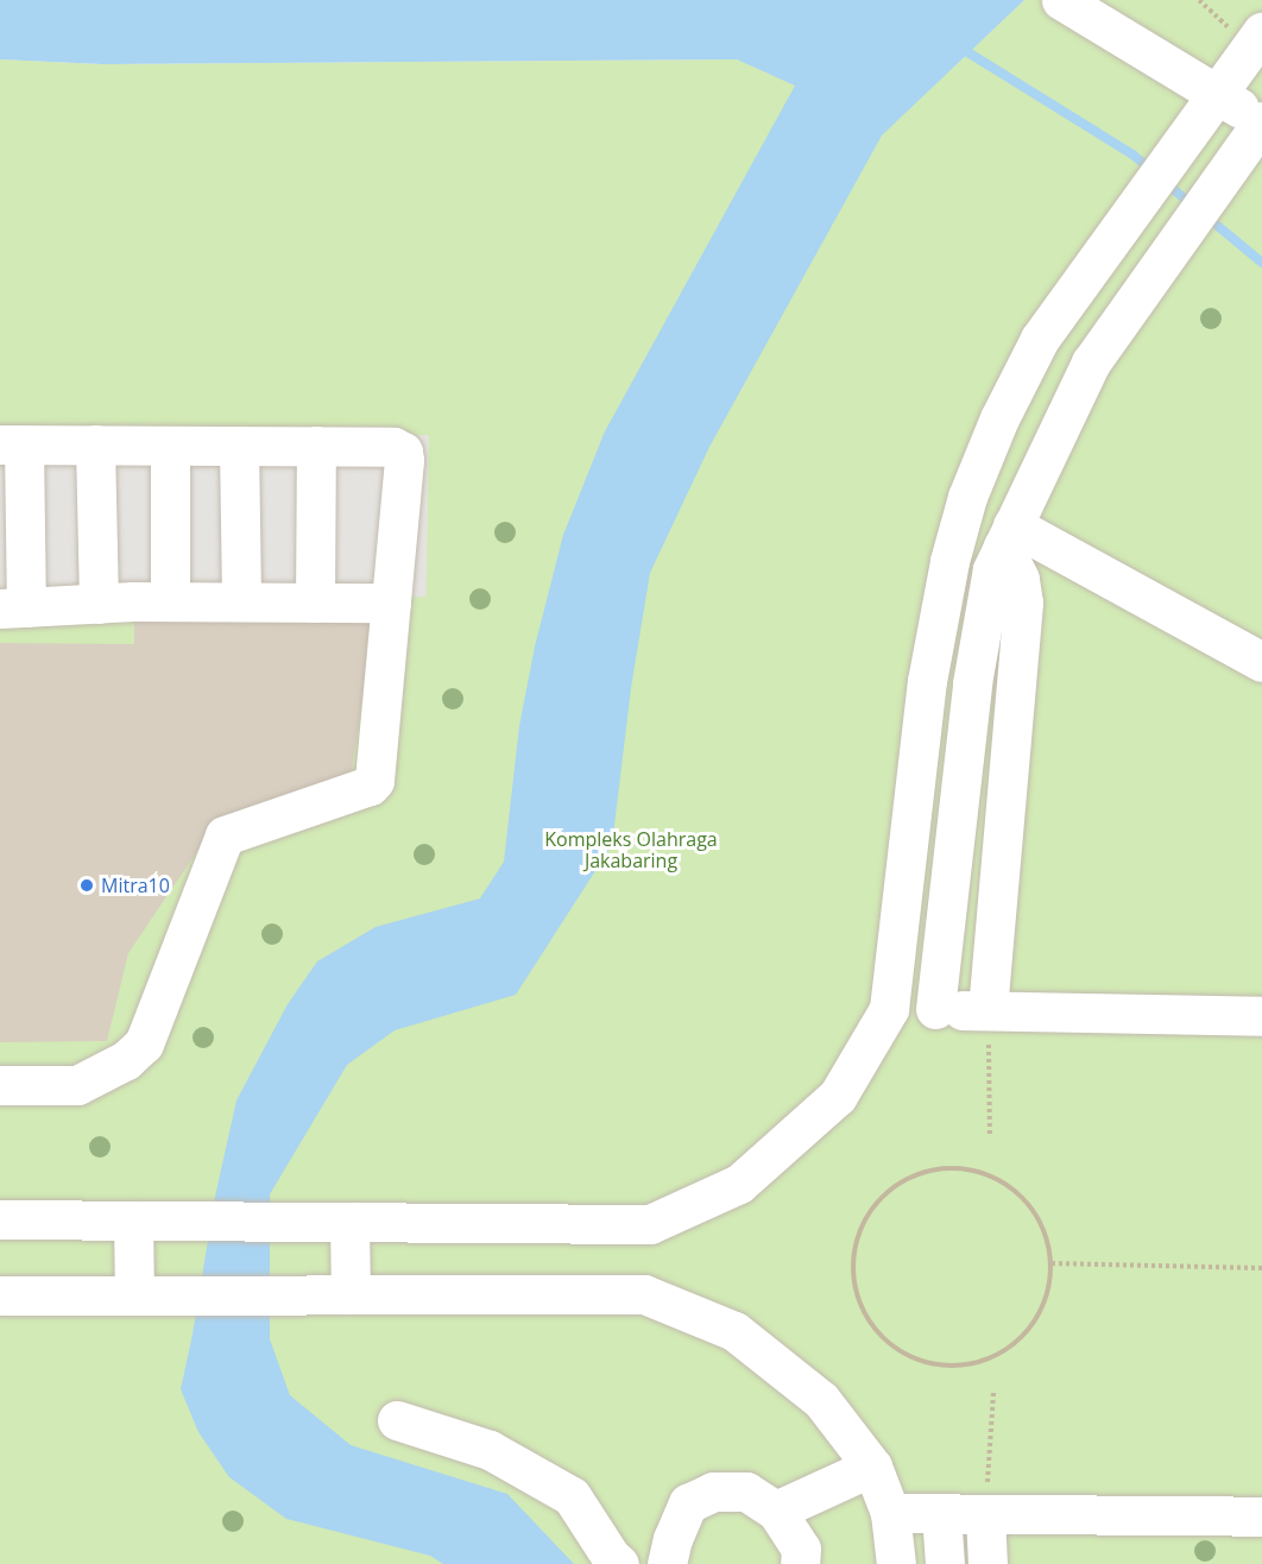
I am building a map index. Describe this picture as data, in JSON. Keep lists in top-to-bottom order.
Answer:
{
  "parks": ["Kompleks Olahraga Jakabaring"],
  "places": ["Mitra10"]
}
